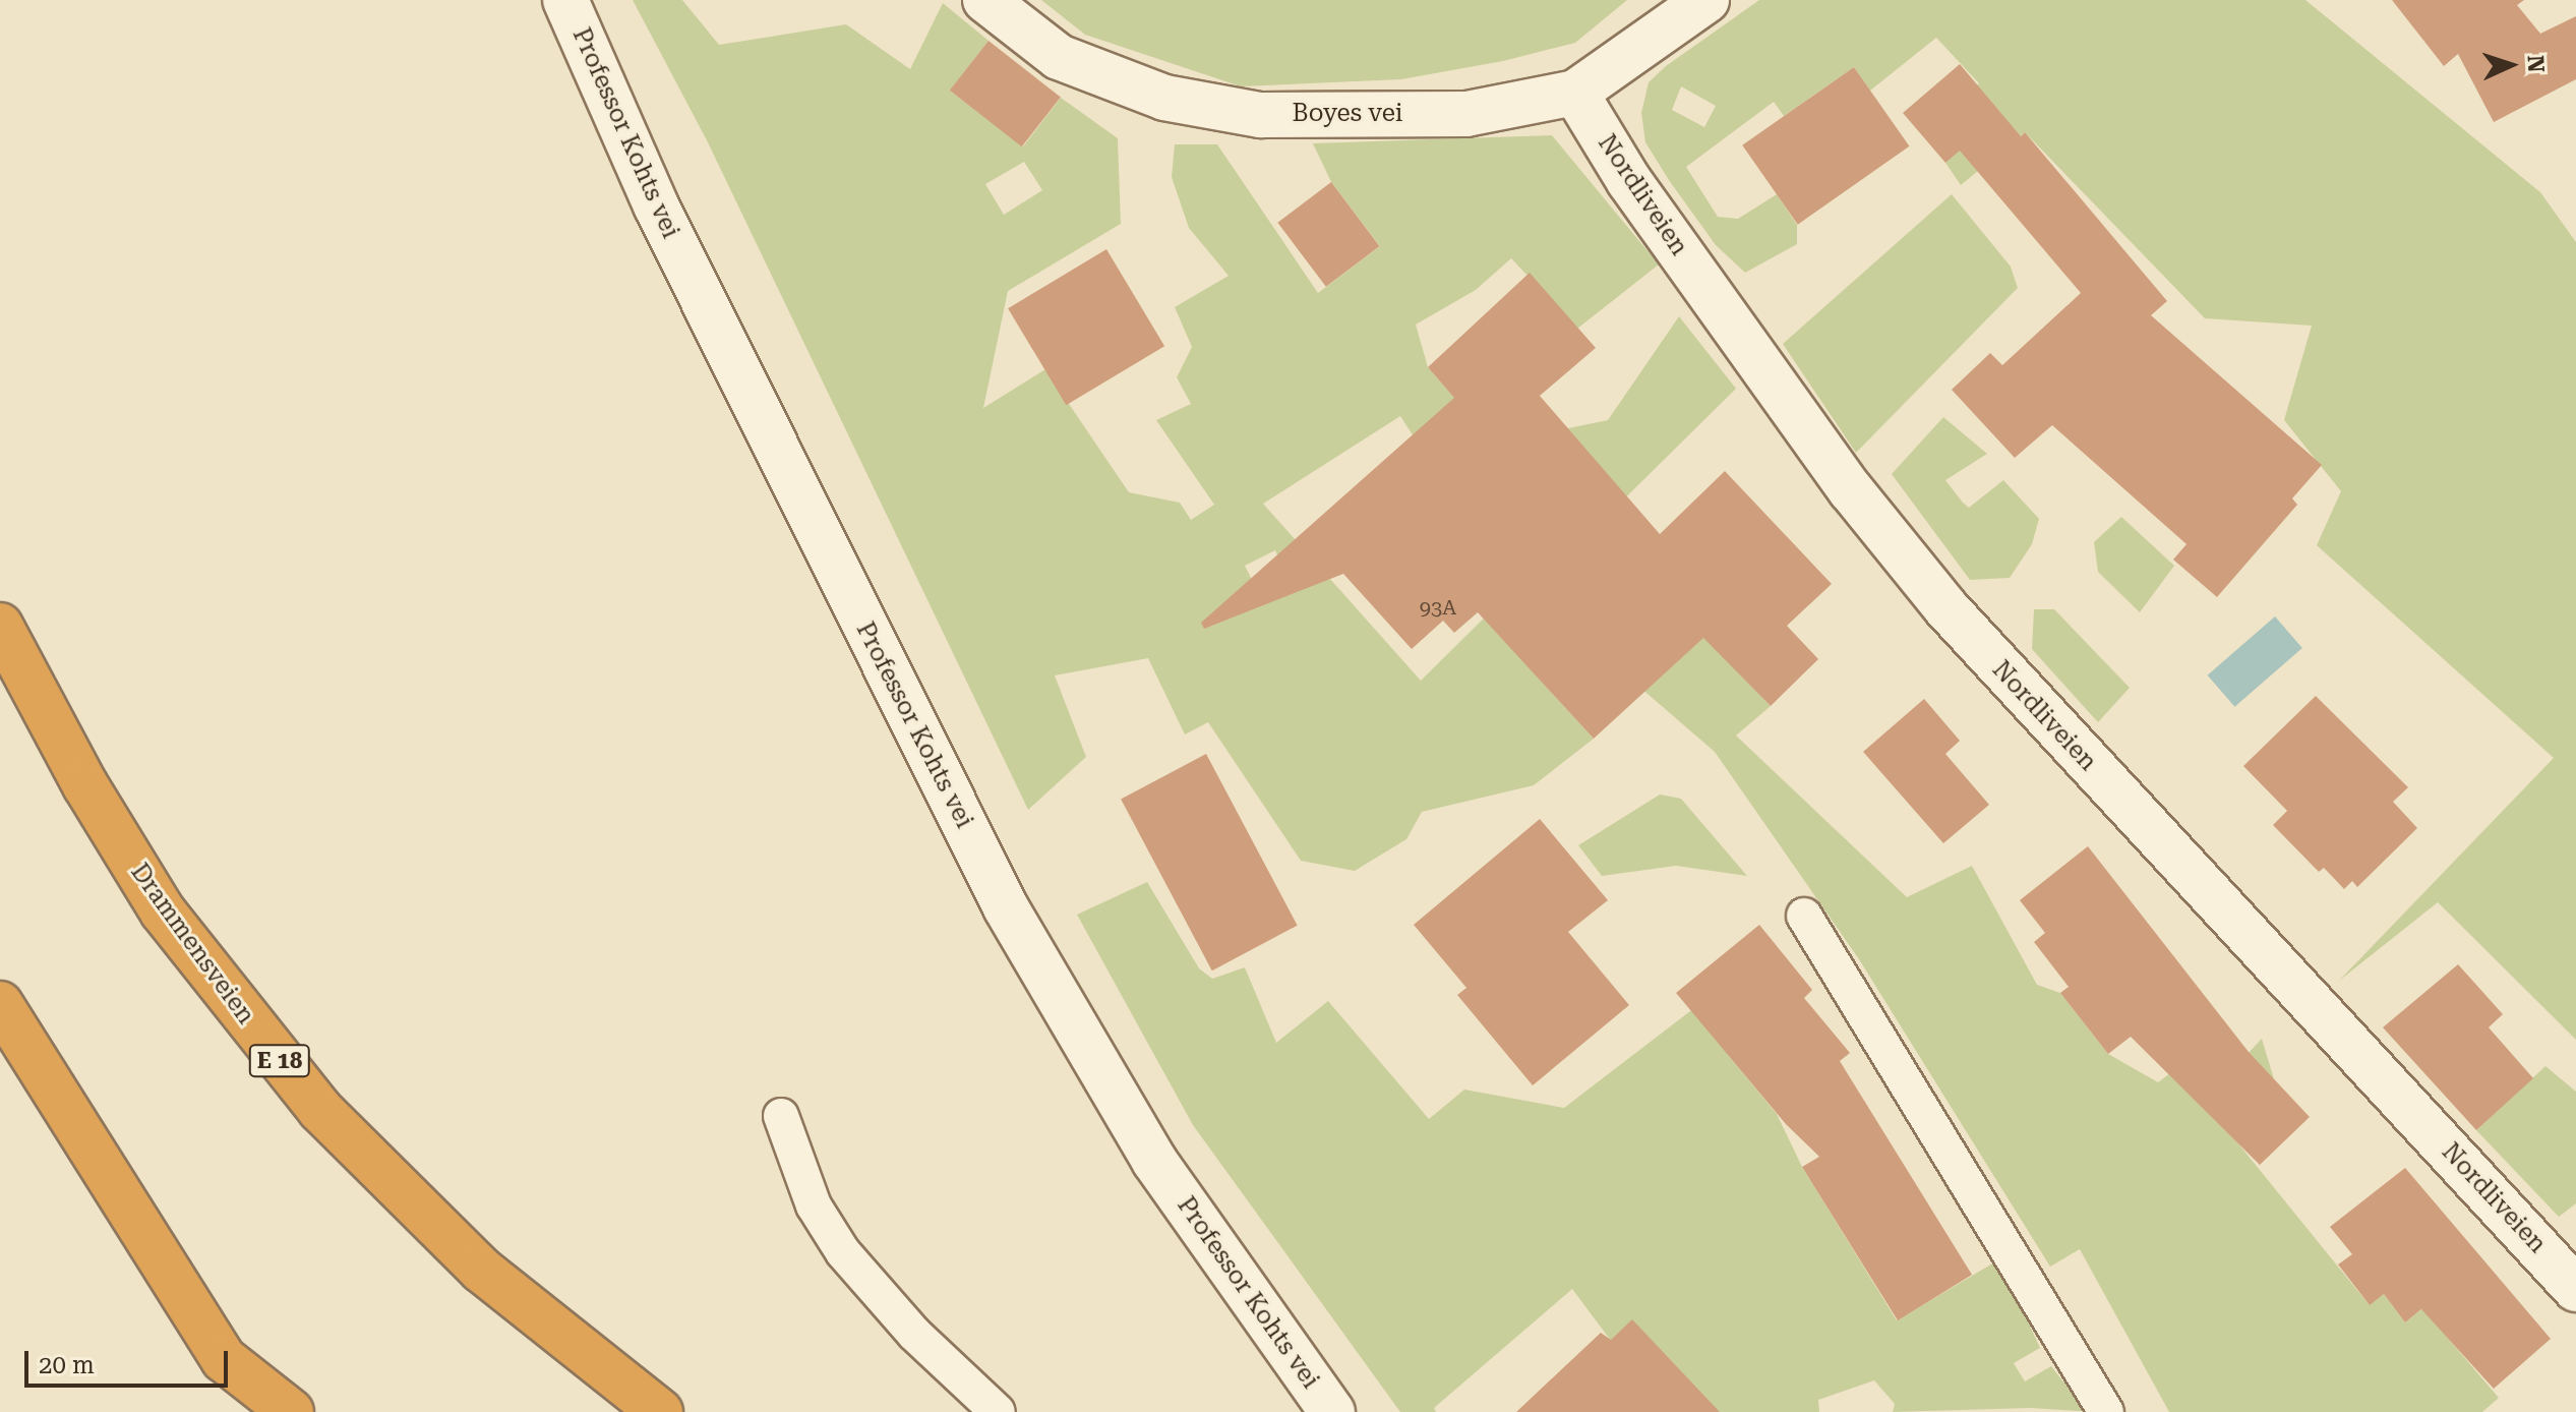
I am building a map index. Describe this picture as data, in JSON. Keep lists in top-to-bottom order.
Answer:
{
  "streets": {
    "highway": ["Drammensveien", "E 18"],
    "street": ["Boyes vei", "Professor Kohts vei", "Nordliveien"]
  },
  "crossings": [
    ["Boyes vei", "Nordliveien"]
  ],
  "house_numbers": ["93A"],
  "scale_bar": "20 m",
  "north": "right"
}
